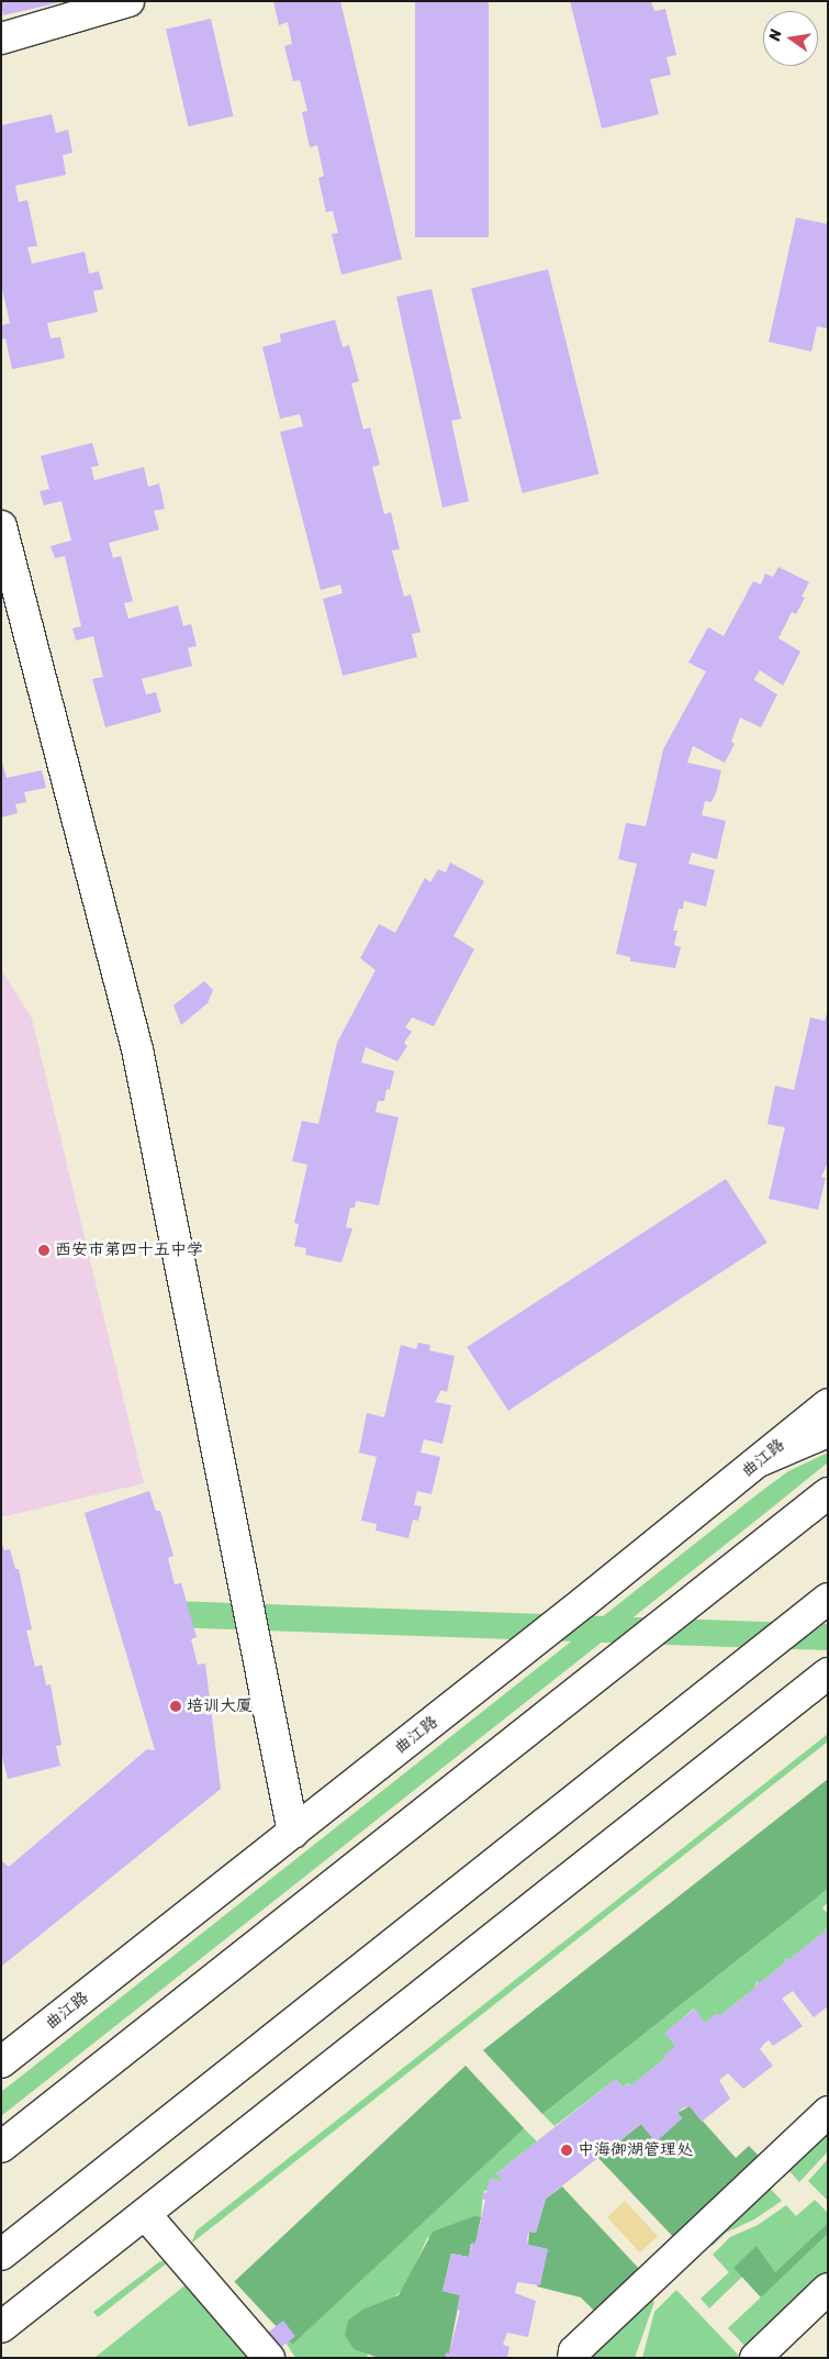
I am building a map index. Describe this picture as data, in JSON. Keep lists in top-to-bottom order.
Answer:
{
  "streets": {
    "main road": ["曲江路"]
  },
  "places": ["西安市第四十五中学", "培训大厦", "中海御湖管理处"],
  "north": "left"
}
